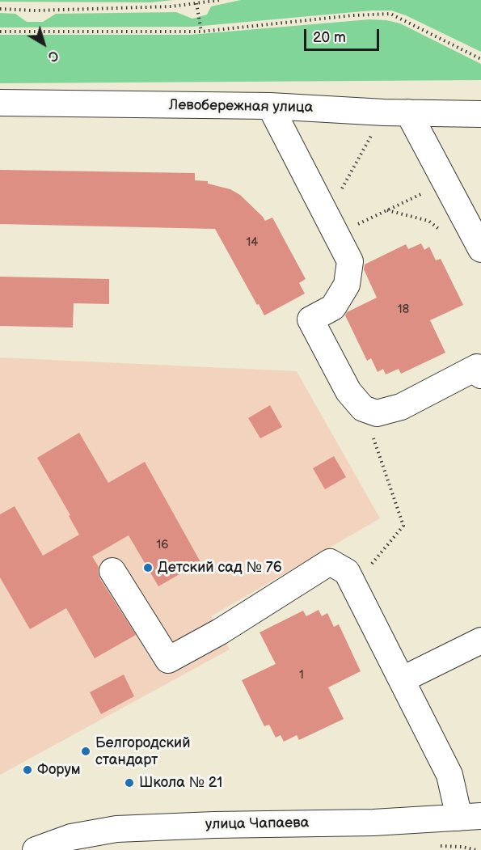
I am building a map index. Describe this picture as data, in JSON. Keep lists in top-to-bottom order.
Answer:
{
  "streets": {
    "street": ["Левобережная улица", "улица Чапаева"]
  },
  "places": [
    "Детский сад № 76",
    "Белгородский стандарт",
    "Форум",
    "Школа № 21"
  ],
  "house_numbers": [
    "14",
    "18",
    "16",
    "1"
  ],
  "scale_bar": "20 m",
  "north": "bottom right"
}
